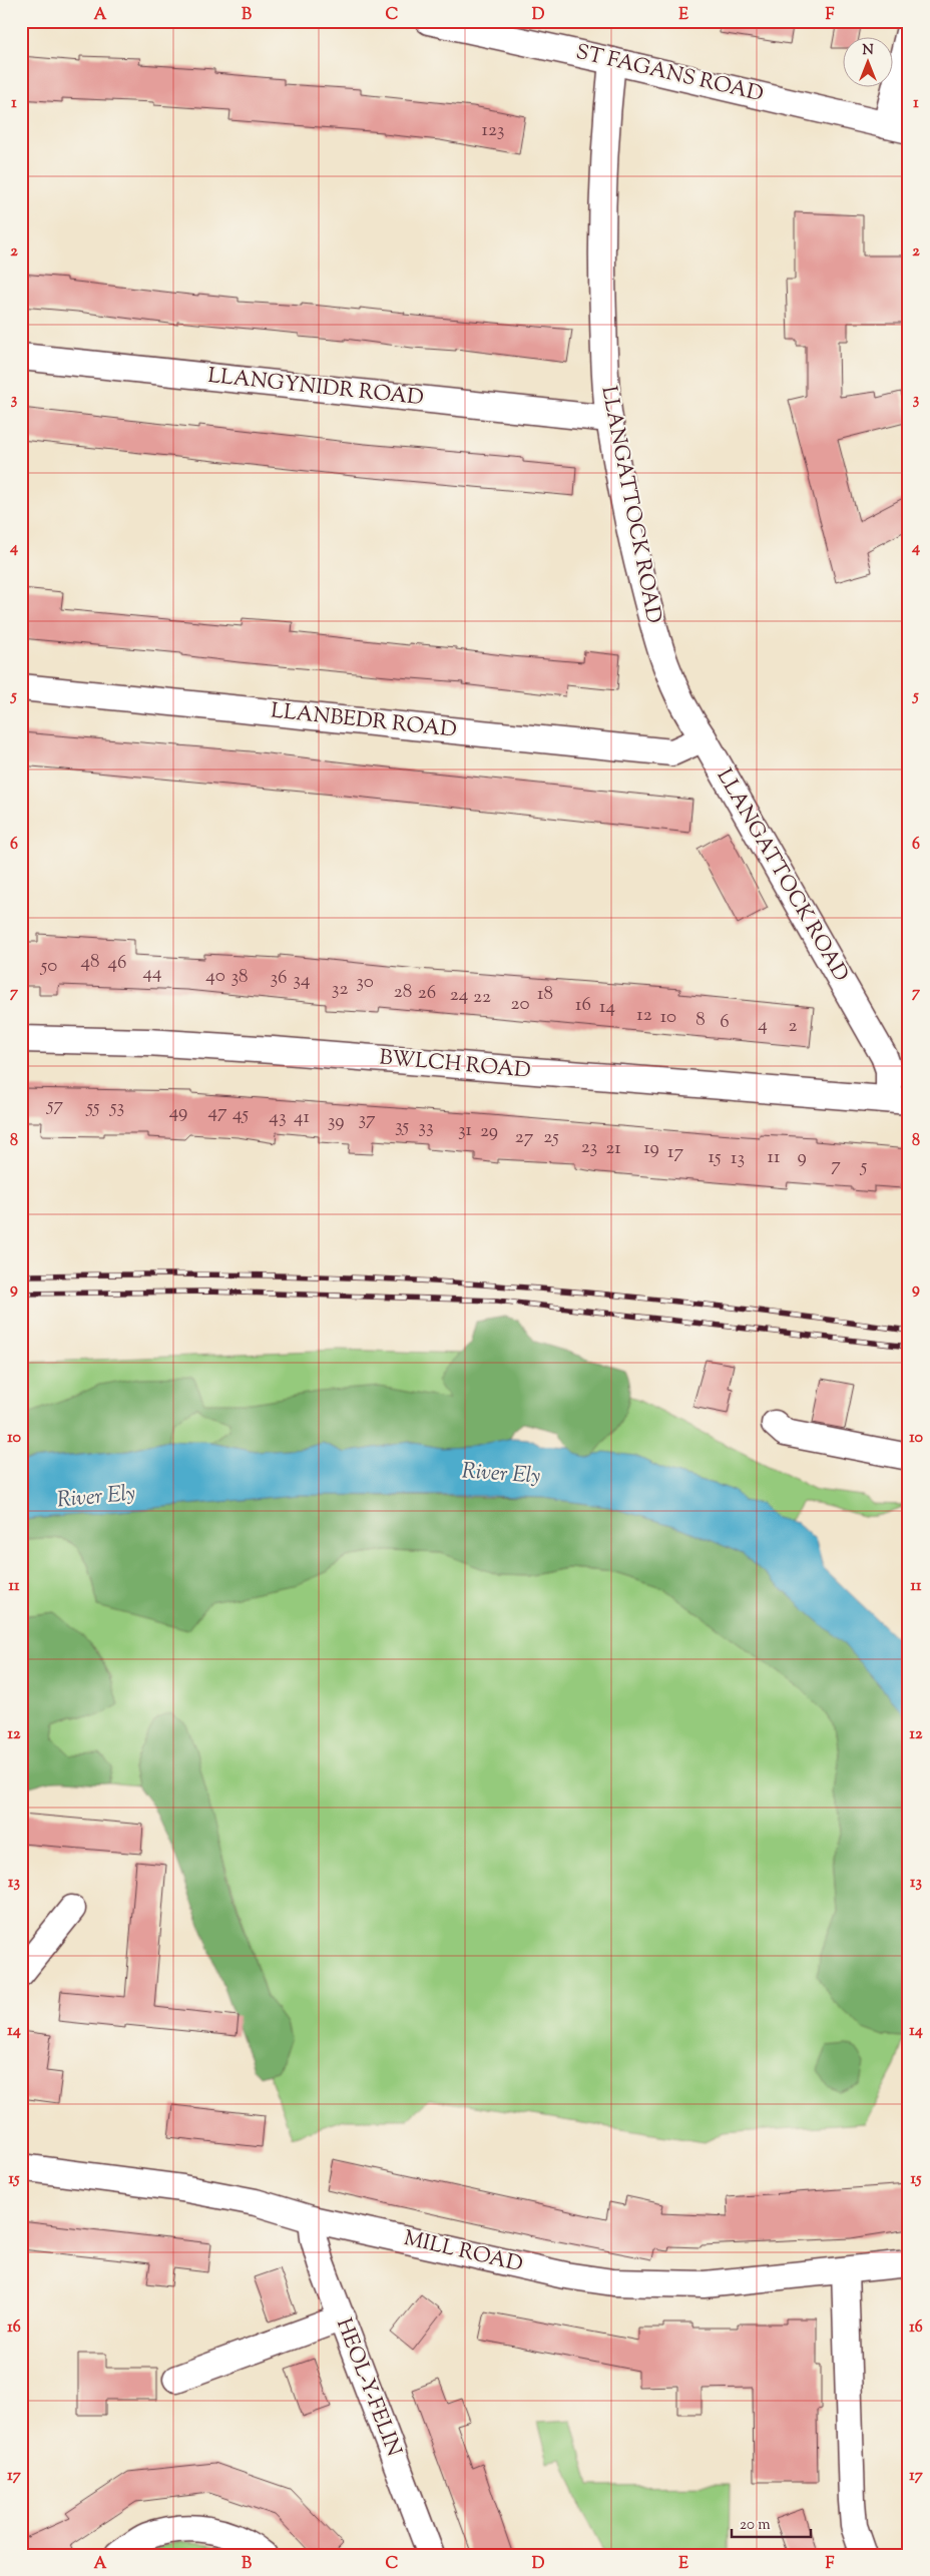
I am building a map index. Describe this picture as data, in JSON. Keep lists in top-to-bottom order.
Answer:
{
  "streets": {
    "street": [
      "ST FAGANS ROAD",
      "LLANGYNIDR ROAD",
      "LLANGATTOCK ROAD",
      "LLANBEDR ROAD",
      "BWLCH ROAD",
      "MILL ROAD",
      "HEOL-Y-FELIN"
    ]
  },
  "crossings": [
    ["ST FAGANS ROAD", "LLANGATTOCK ROAD"],
    ["LLANGYNIDR ROAD", "LLANGATTOCK ROAD"],
    ["LLANGATTOCK ROAD", "LLANBEDR ROAD"],
    ["LLANGATTOCK ROAD", "BWLCH ROAD"],
    ["MILL ROAD", "HEOL-Y-FELIN"]
  ],
  "water": ["River Ely"],
  "house_numbers": [
    "123",
    "48",
    "46",
    "50",
    "44",
    "40",
    "38",
    "36",
    "34",
    "30",
    "32",
    "28",
    "26",
    "18",
    "24",
    "22",
    "20",
    "16",
    "14",
    "12",
    "10",
    "8",
    "6",
    "4",
    "2",
    "57",
    "55",
    "53",
    "49",
    "47",
    "45",
    "43",
    "41",
    "37",
    "39",
    "35",
    "33",
    "31",
    "29",
    "27",
    "25",
    "23",
    "21",
    "19",
    "17",
    "15",
    "11",
    "9",
    "13",
    "7",
    "5"
  ],
  "scale_bar": "20 m",
  "north": "top",
  "grid": {
    "columns": [
      "A",
      "B",
      "C",
      "D",
      "E",
      "F"
    ],
    "rows": [
      "1",
      "2",
      "3",
      "4",
      "5",
      "6",
      "7",
      "8",
      "9",
      "10",
      "11",
      "12",
      "13",
      "14",
      "15",
      "16",
      "17"
    ]
  }
}
